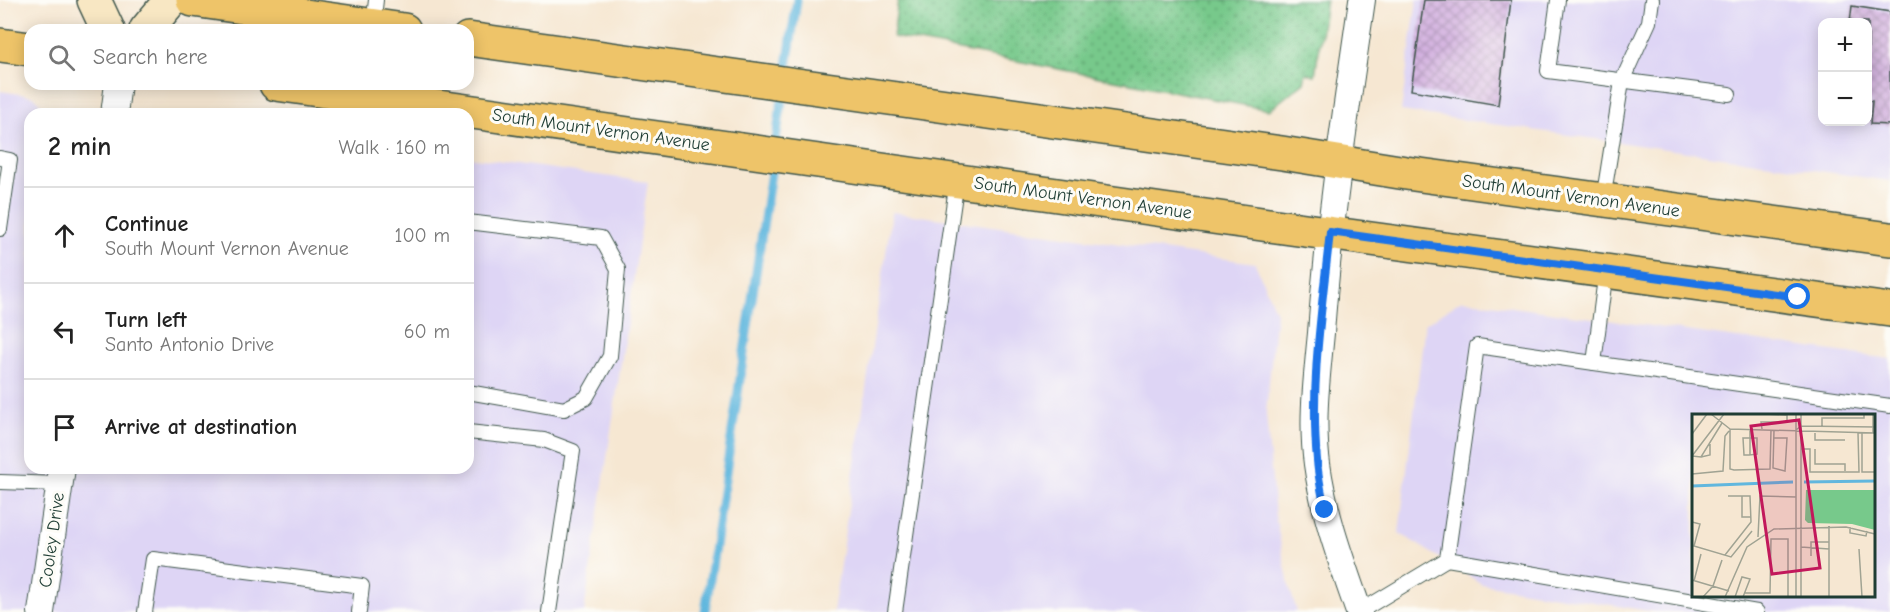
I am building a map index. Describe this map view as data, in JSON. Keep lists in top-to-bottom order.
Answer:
{
  "streets": {
    "main road": ["South Mount Vernon Avenue"],
    "street": ["Cooley Drive"]
  },
  "page": {
    "map_buttons": ["+", "−"],
    "search": "Search here",
    "heading": ["2 min", "Walk · 160 m"],
    "list": [
      ["Continue", "South Mount Vernon Avenue", "100 m"],
      ["Turn left", "Santo Antonio Drive", "60 m"],
      "Arrive at destination"
    ]
  }
}
